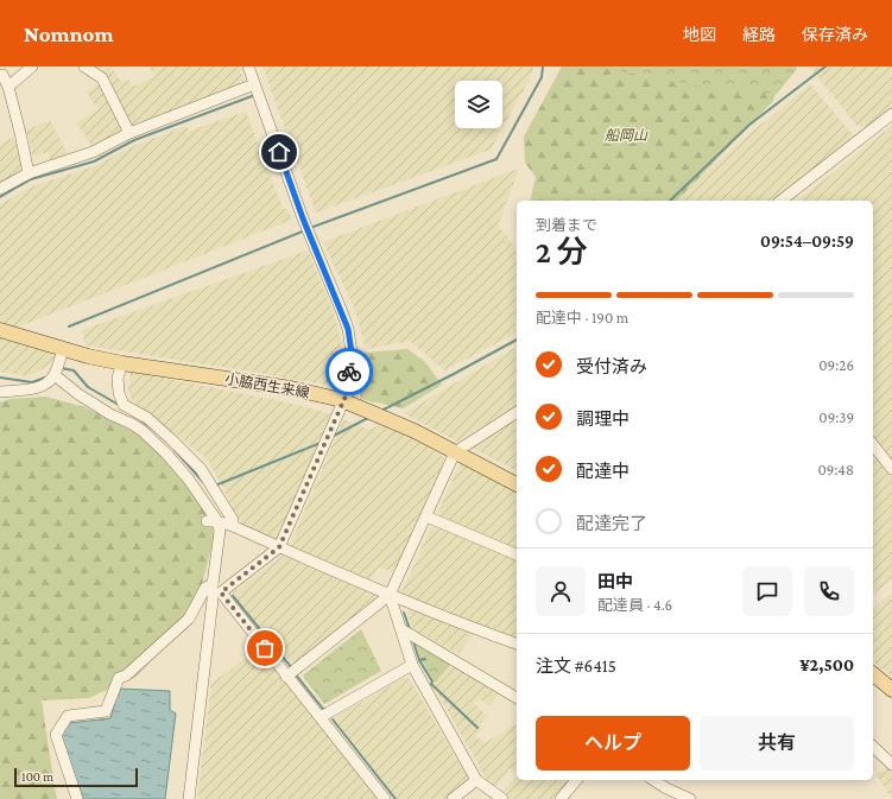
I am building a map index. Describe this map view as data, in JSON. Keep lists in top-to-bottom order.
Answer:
{
  "streets": {
    "main road": ["小脇西生来線"]
  },
  "parks": ["船岡山"],
  "scale_bar": "100 m",
  "page": {
    "header": "Nomnom",
    "nav": ["地図", "経路", "保存済み"],
    "heading": ["2 分", "到着まで", "09:54–09:59"],
    "panel": [
      "田中",
      "配達員 · 4.6",
      "注文 #6415",
      "¥2,500"
    ],
    "bar": "配達中 · 190 m",
    "list": [
      ["受付済み", "09:26"],
      ["調理中", "09:39"],
      ["配達中", "09:48"],
      "配達完了"
    ],
    "buttons": ["ヘルプ", "共有"],
    "scale": "100 m"
  }
}
